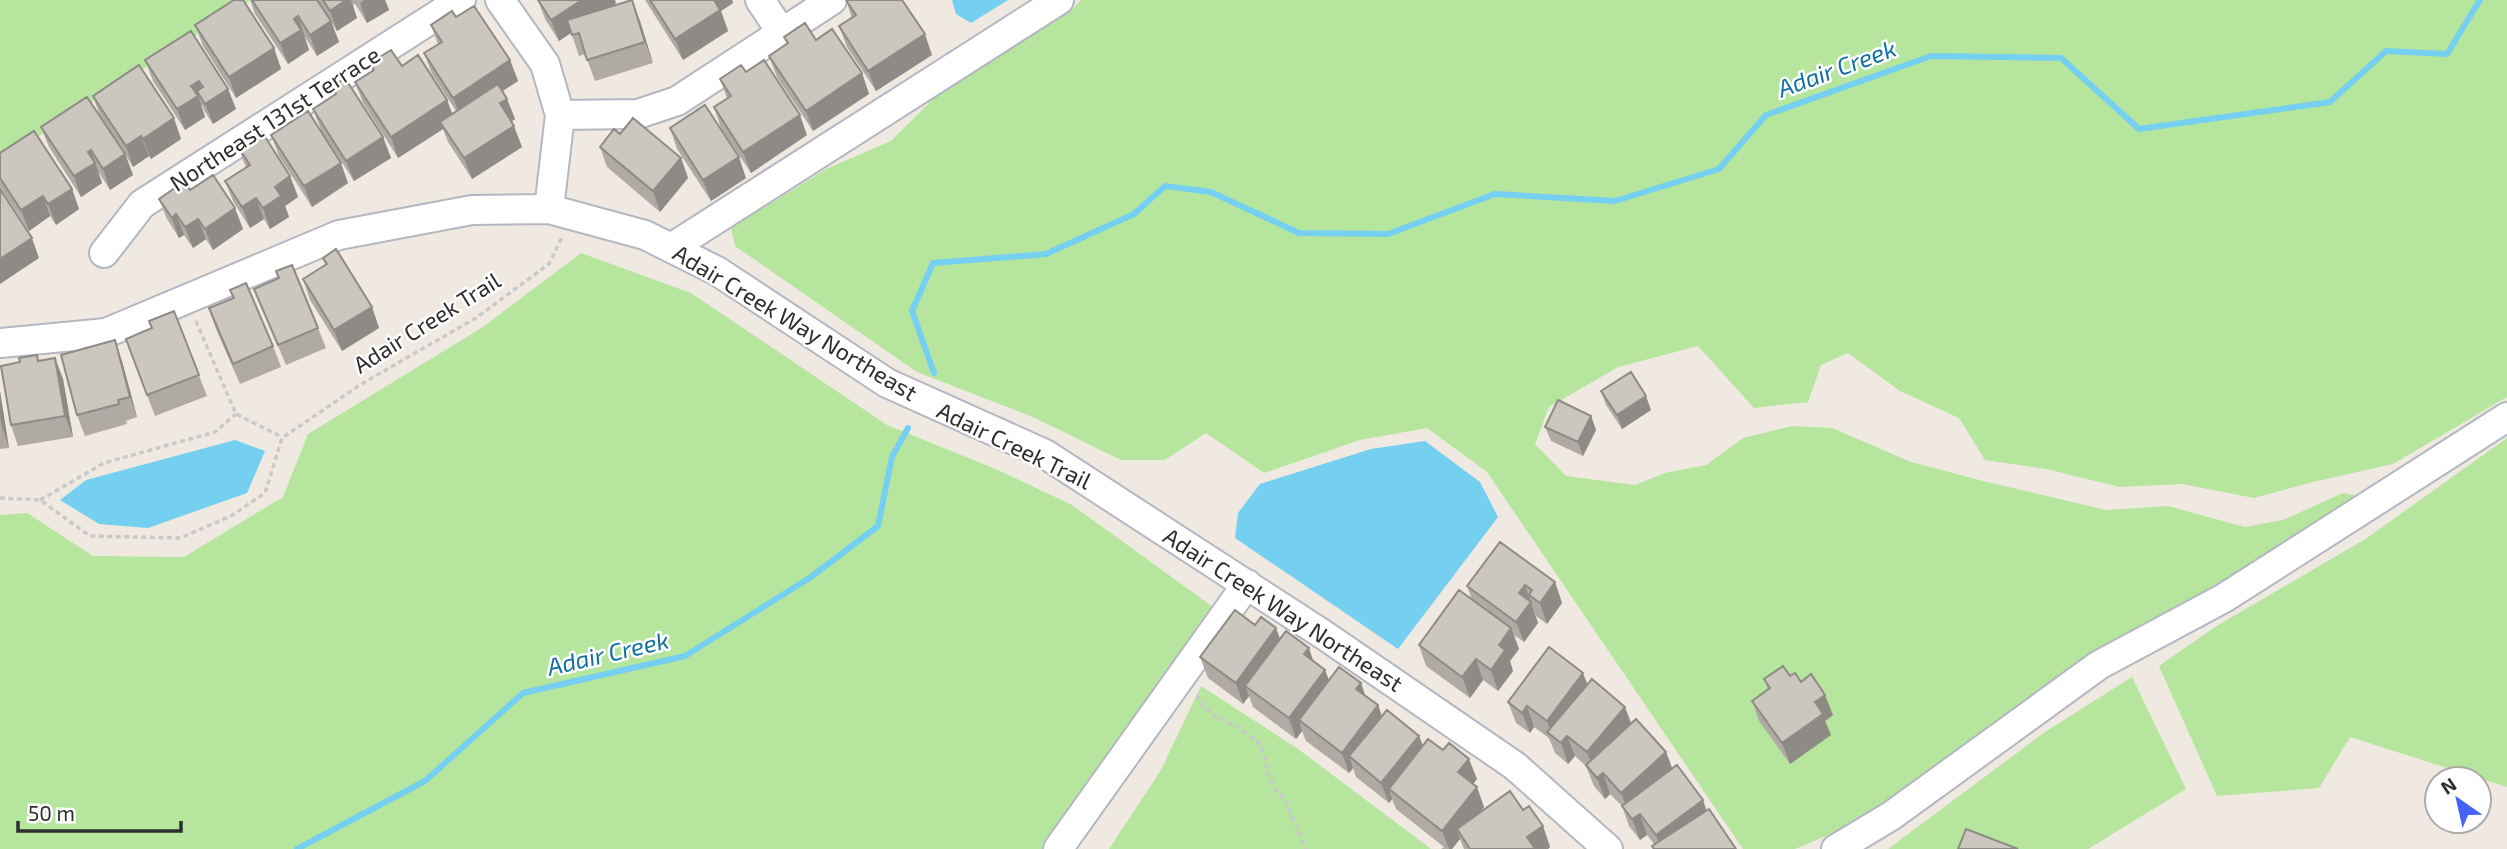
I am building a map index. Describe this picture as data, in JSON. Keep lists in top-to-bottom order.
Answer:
{
  "streets": {
    "street": ["Northeast 131st Terrace", "Adair Creek Way Northeast"],
    "path": ["Adair Creek Trail"]
  },
  "crossings": [
    ["Adair Creek Trail", "Adair Creek Way Northeast"]
  ],
  "water": ["Adair Creek"],
  "scale_bar": "50 m",
  "north": "top left"
}
